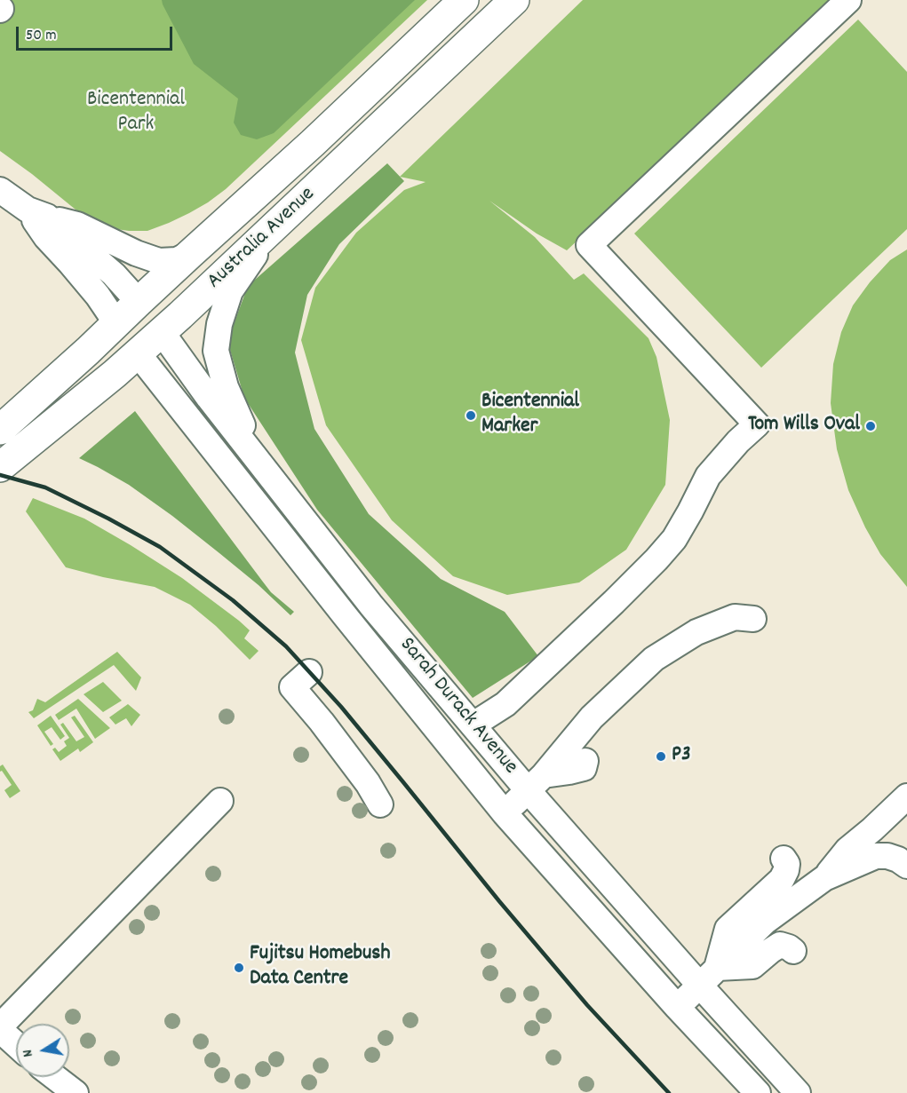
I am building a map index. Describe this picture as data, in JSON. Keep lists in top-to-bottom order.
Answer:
{
  "streets": {
    "main road": ["Australia Avenue", "Sarah Durack Avenue"]
  },
  "crossings": [
    ["Australia Avenue", "Sarah Durack Avenue"]
  ],
  "parks": ["Bicentennial Park"],
  "places": [
    "Bicentennial Marker",
    "Tom Wills Oval",
    "P3",
    "Fujitsu Homebush Data Centre"
  ],
  "scale_bar": "50 m",
  "north": "left"
}
